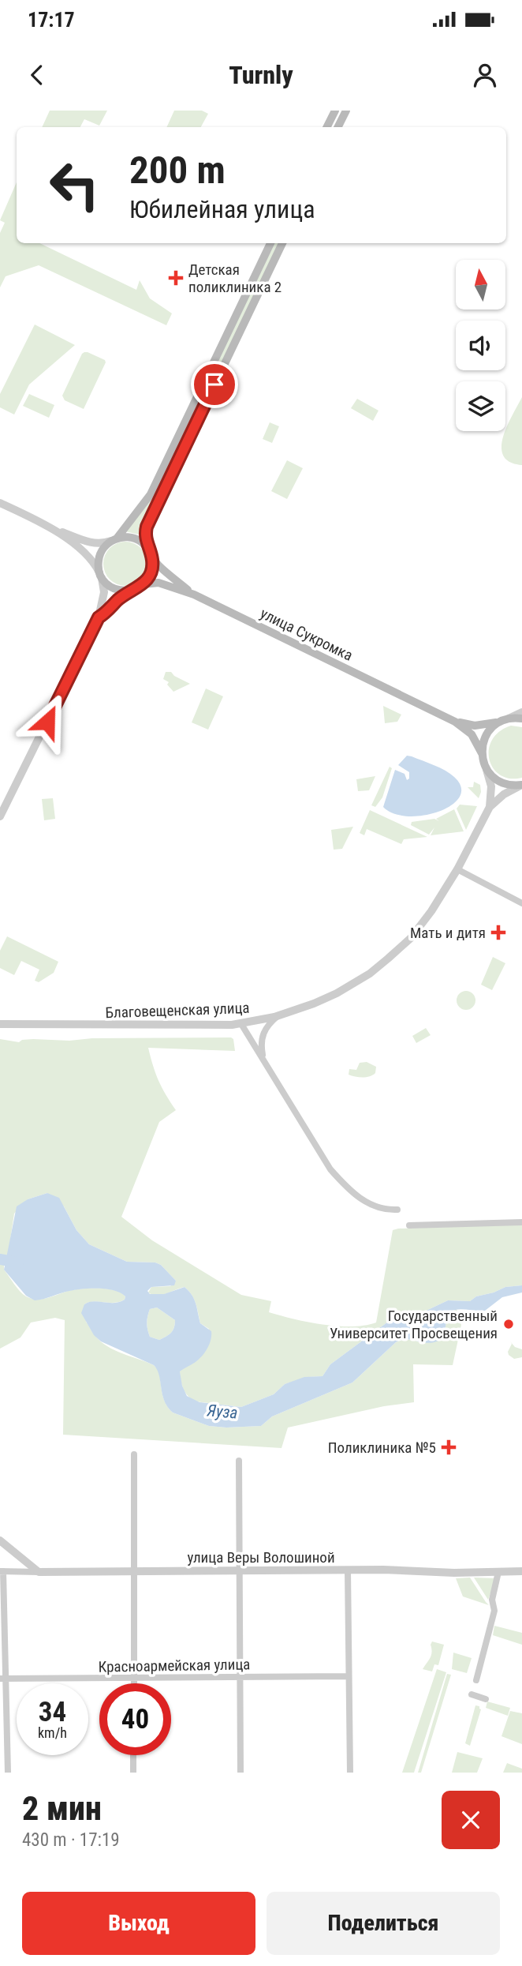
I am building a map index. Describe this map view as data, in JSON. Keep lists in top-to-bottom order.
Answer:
{
  "streets": {
    "main road": ["улица Сукромка"],
    "street": ["Благовещенская улица", "улица Веры Волошиной", "Красноармейская улица"]
  },
  "water": ["Яуза"],
  "places": {
    "health": ["Детская поликлиника 2", "Мать и дитя", "Поликлиника №5"],
    "other": ["Государственный Университет Просвещения"]
  },
  "north": "top",
  "page": {
    "status": "17:17",
    "header": "Turnly",
    "turn": ["200 m", "Юбилейная улица"],
    "speed": "34 km/h",
    "limit": "40",
    "heading": ["2 мин", "430 m · 17:19"],
    "buttons": ["Выход", "Поделиться"]
  }
}
